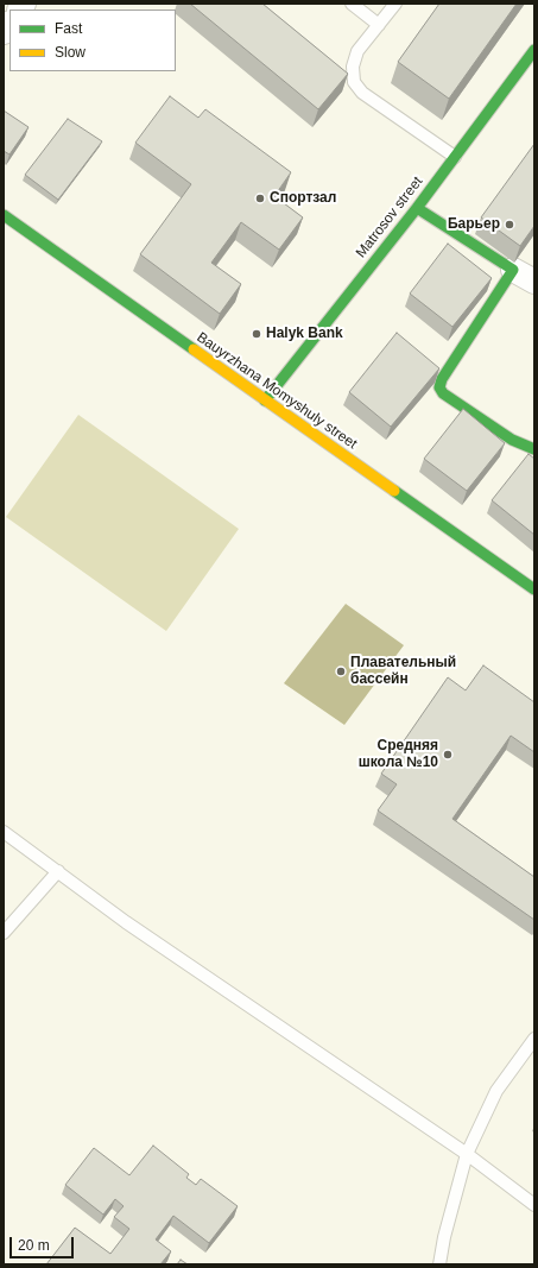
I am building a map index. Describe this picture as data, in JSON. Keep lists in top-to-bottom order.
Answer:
{
  "streets": {
    "street": ["Matrosov street", "Bauyrzhana Momyshuly street"]
  },
  "crossings": [
    ["Matrosov street", "Bauyrzhana Momyshuly street"]
  ],
  "places": [
    "Спортзал",
    "Барьер",
    "Halyk Bank",
    "Плавательный бассейн",
    "Средняя школа №10"
  ],
  "legend": ["Fast", "Slow"],
  "scale_bar": "20 m"
}
